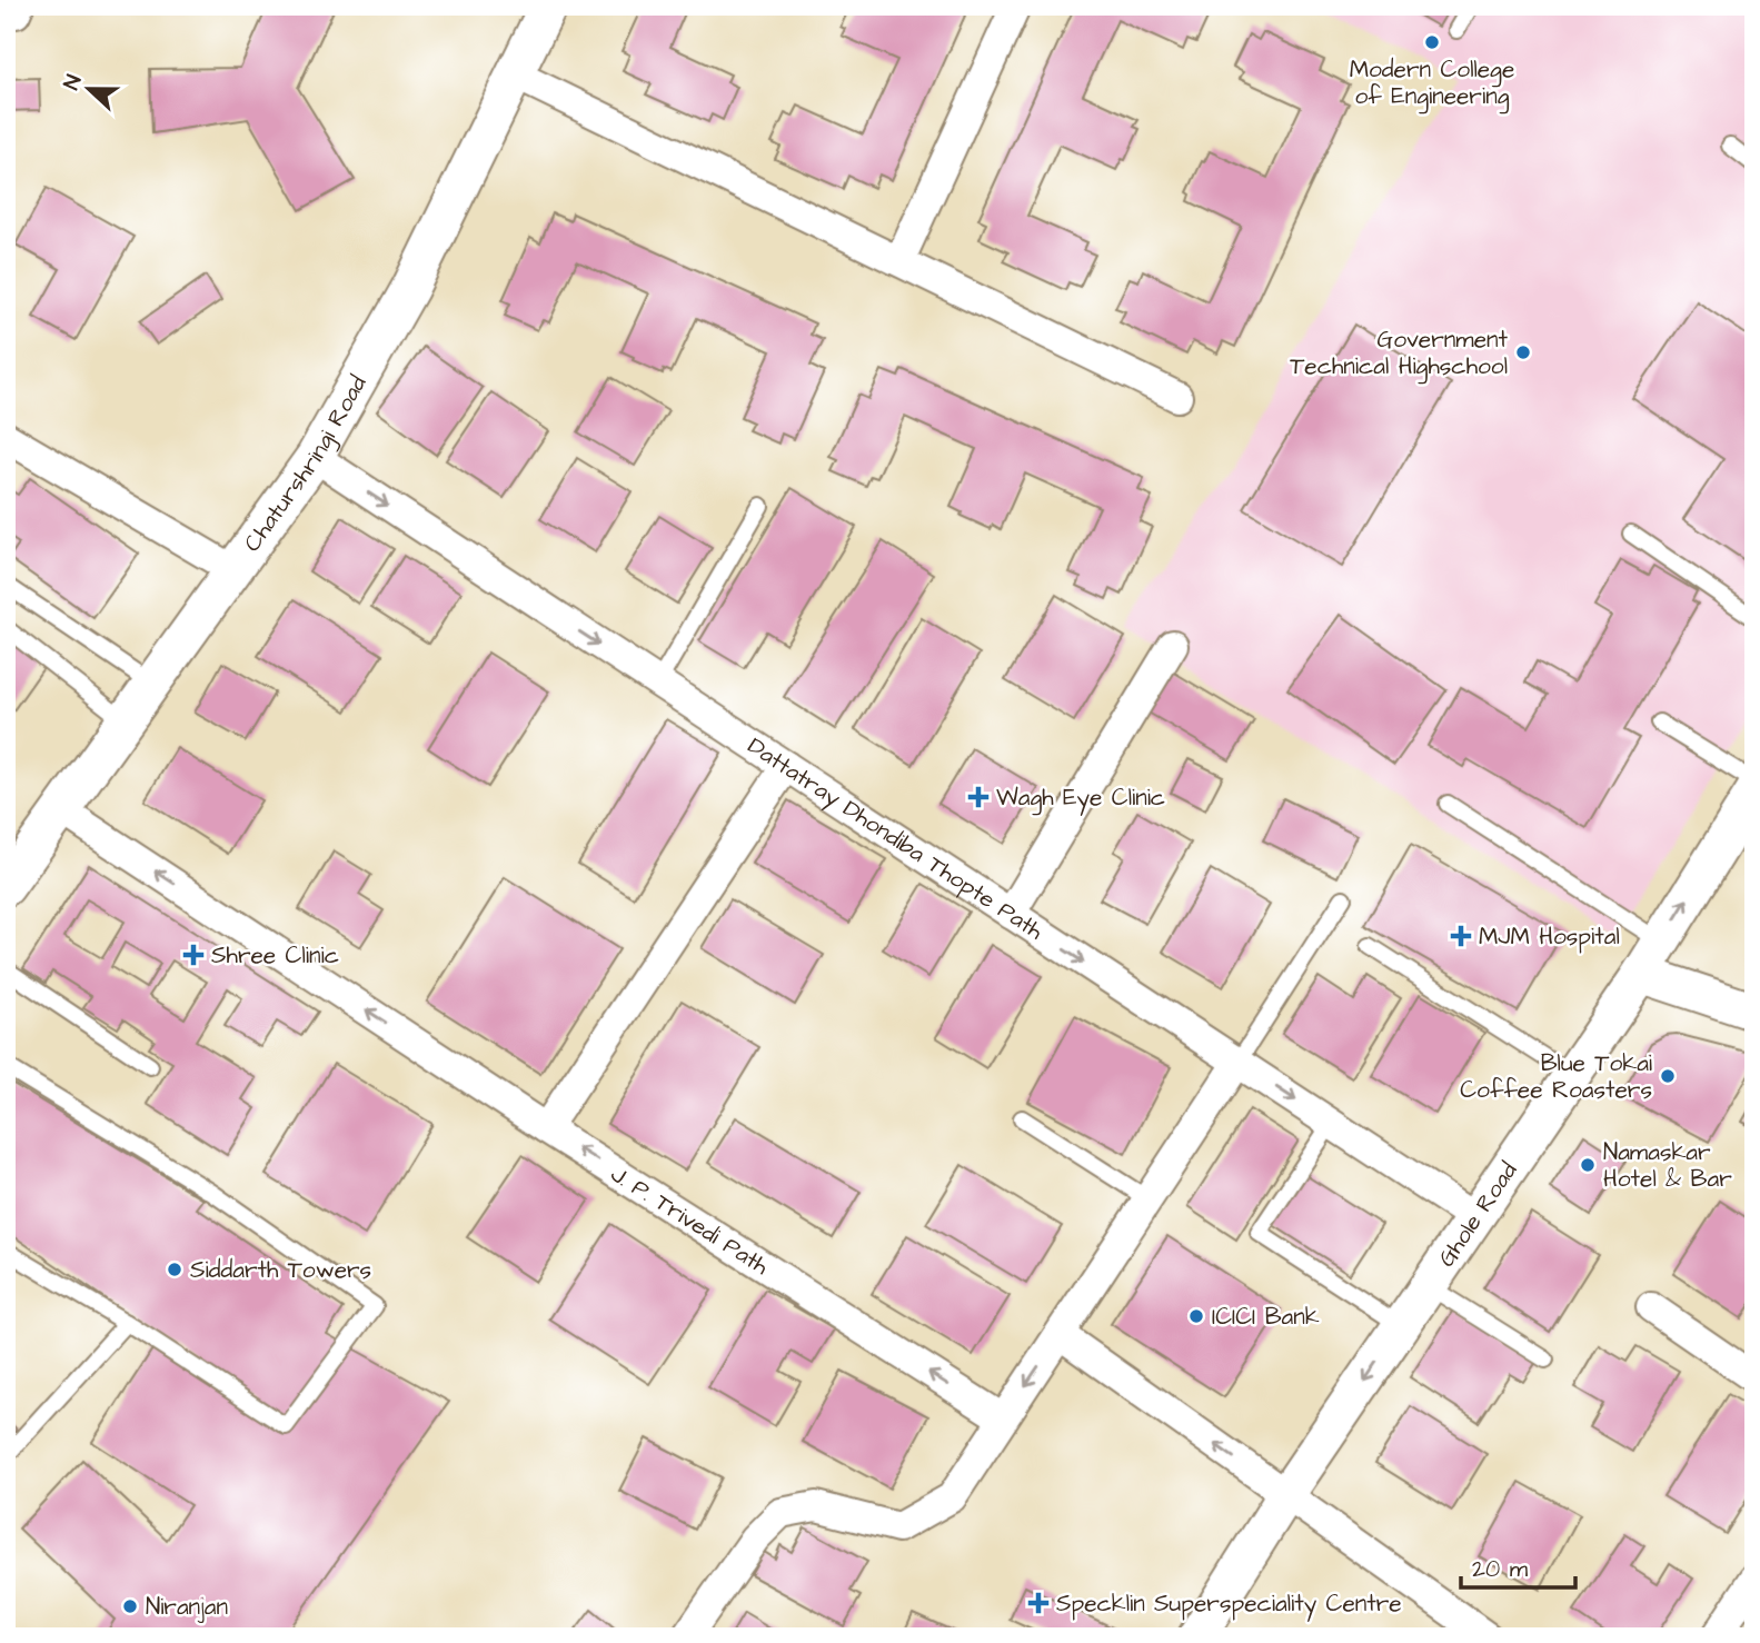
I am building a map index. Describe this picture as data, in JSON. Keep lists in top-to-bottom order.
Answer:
{
  "streets": {
    "street": [
      "Chaturshringi Road",
      "Dattatray Dhondiba Thopte Path",
      "Ghole Road",
      "J. P. Trivedi Path"
    ]
  },
  "crossings": [
    ["Chaturshringi Road", "Dattatray Dhondiba Thopte Path"],
    ["Chaturshringi Road", "J. P. Trivedi Path"],
    ["Dattatray Dhondiba Thopte Path", "Ghole Road"]
  ],
  "one_way": ["Dattatray Dhondiba Thopte Path", "J. P. Trivedi Path"],
  "places": {
    "other": [
      "Modern College of Engineering",
      "Government Technical Highschool",
      "Blue Tokai Coffee Roasters",
      "Namaskar Hotel & Bar",
      "Siddarth Towers",
      "ICICI Bank",
      "Niranjan"
    ],
    "health": [
      "Wagh Eye Clinic",
      "MJM Hospital",
      "Shree Clinic",
      "Specklin Superspeciality Centre"
    ]
  },
  "scale_bar": "20 m",
  "north": "left"
}
